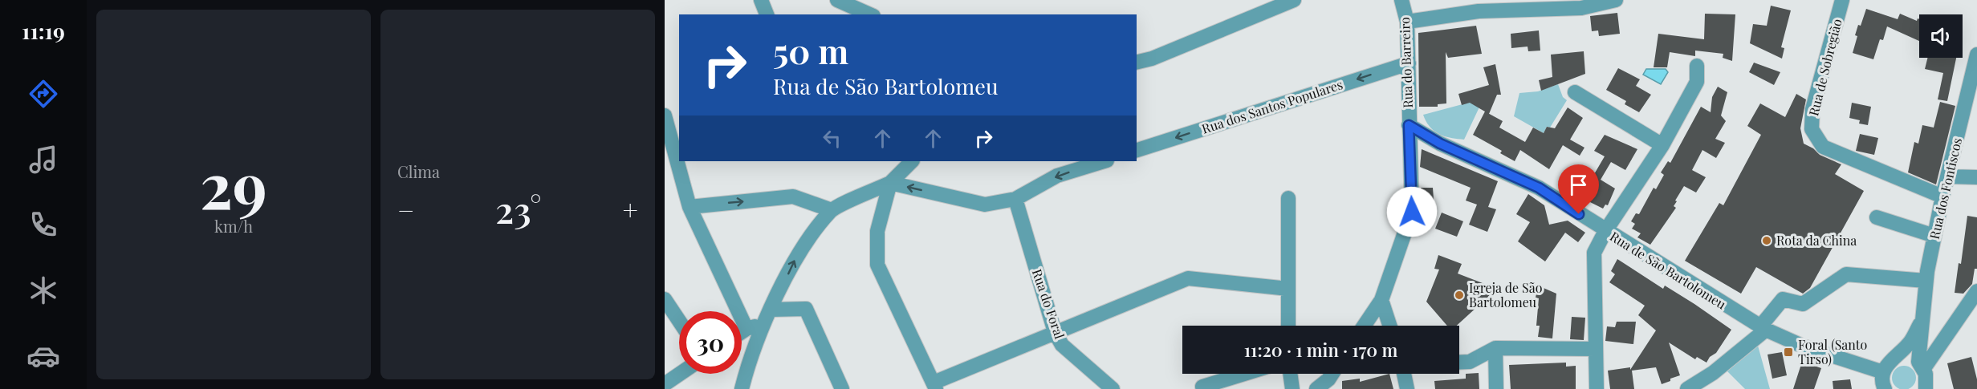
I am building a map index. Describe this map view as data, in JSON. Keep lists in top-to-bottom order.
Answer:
{
  "streets": {
    "street": [
      "Rua do Barreiro",
      "Rua de Sobregião",
      "Rua dos Santos Populares",
      "Rua dos Fontiscos",
      "Rua de São Bartolomeu",
      "Rua do Foral"
    ]
  },
  "crossings": [
    ["Rua do Barreiro", "Rua dos Santos Populares"],
    ["Rua do Barreiro", "Rua de São Bartolomeu"],
    ["Rua de Sobregião", "Rua dos Fontiscos"]
  ],
  "places": {
    "other": ["Rota da China", "Igreja de São Bartolomeu"],
    "transit": ["Foral (Santo Tirso)"]
  },
  "page": {
    "tabs": "11:19",
    "tile": [
      ["29", "km/h"],
      "Clima"
    ],
    "turn": ["50 m", "Rua de São Bartolomeu"],
    "heat": ["−", "23°", "+"],
    "limit": "30",
    "trip": "11:20 · 1 min · 170 m"
  }
}
